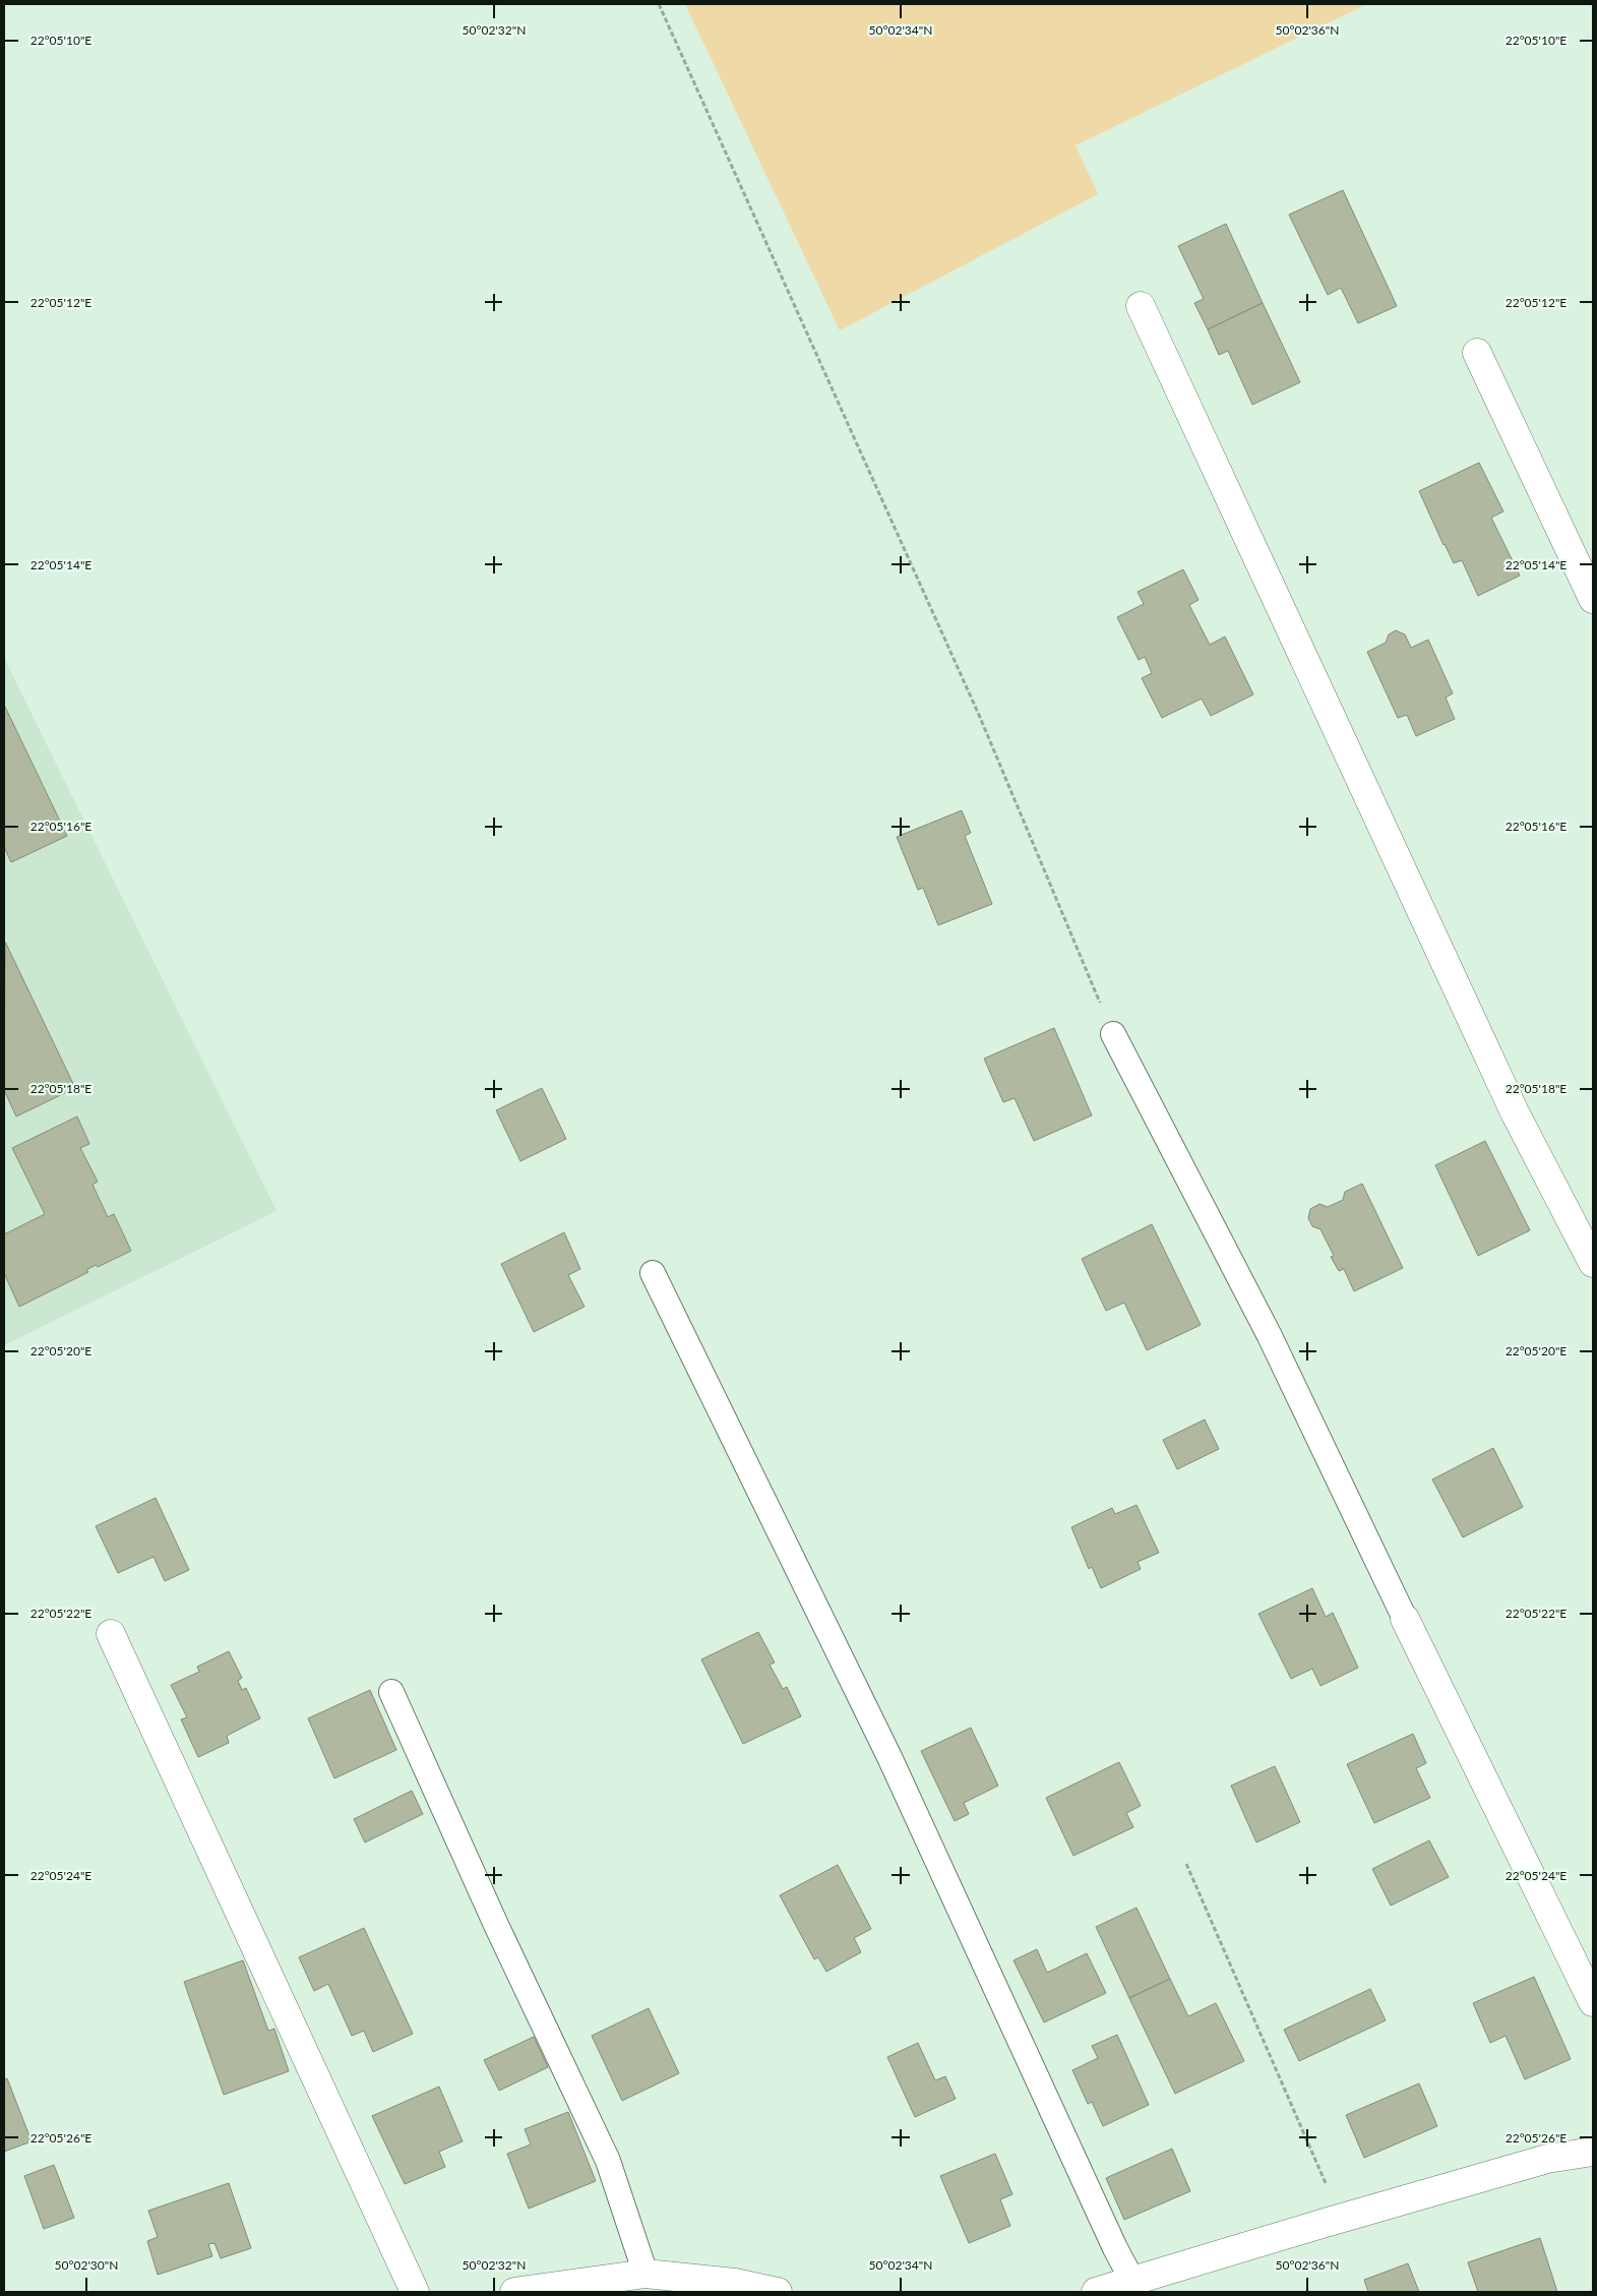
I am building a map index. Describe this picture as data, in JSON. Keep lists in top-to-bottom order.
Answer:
{
  "coordinates": [
    "50°02'32\"N",
    "50°02'34\"N",
    "50°02'36\"N",
    "22°05'10\"E",
    "22°05'12\"E",
    "22°05'14\"E",
    "22°05'16\"E",
    "22°05'18\"E",
    "22°05'20\"E",
    "22°05'22\"E",
    "22°05'24\"E",
    "22°05'26\"E",
    "50°02'30\"N"
  ]
}
